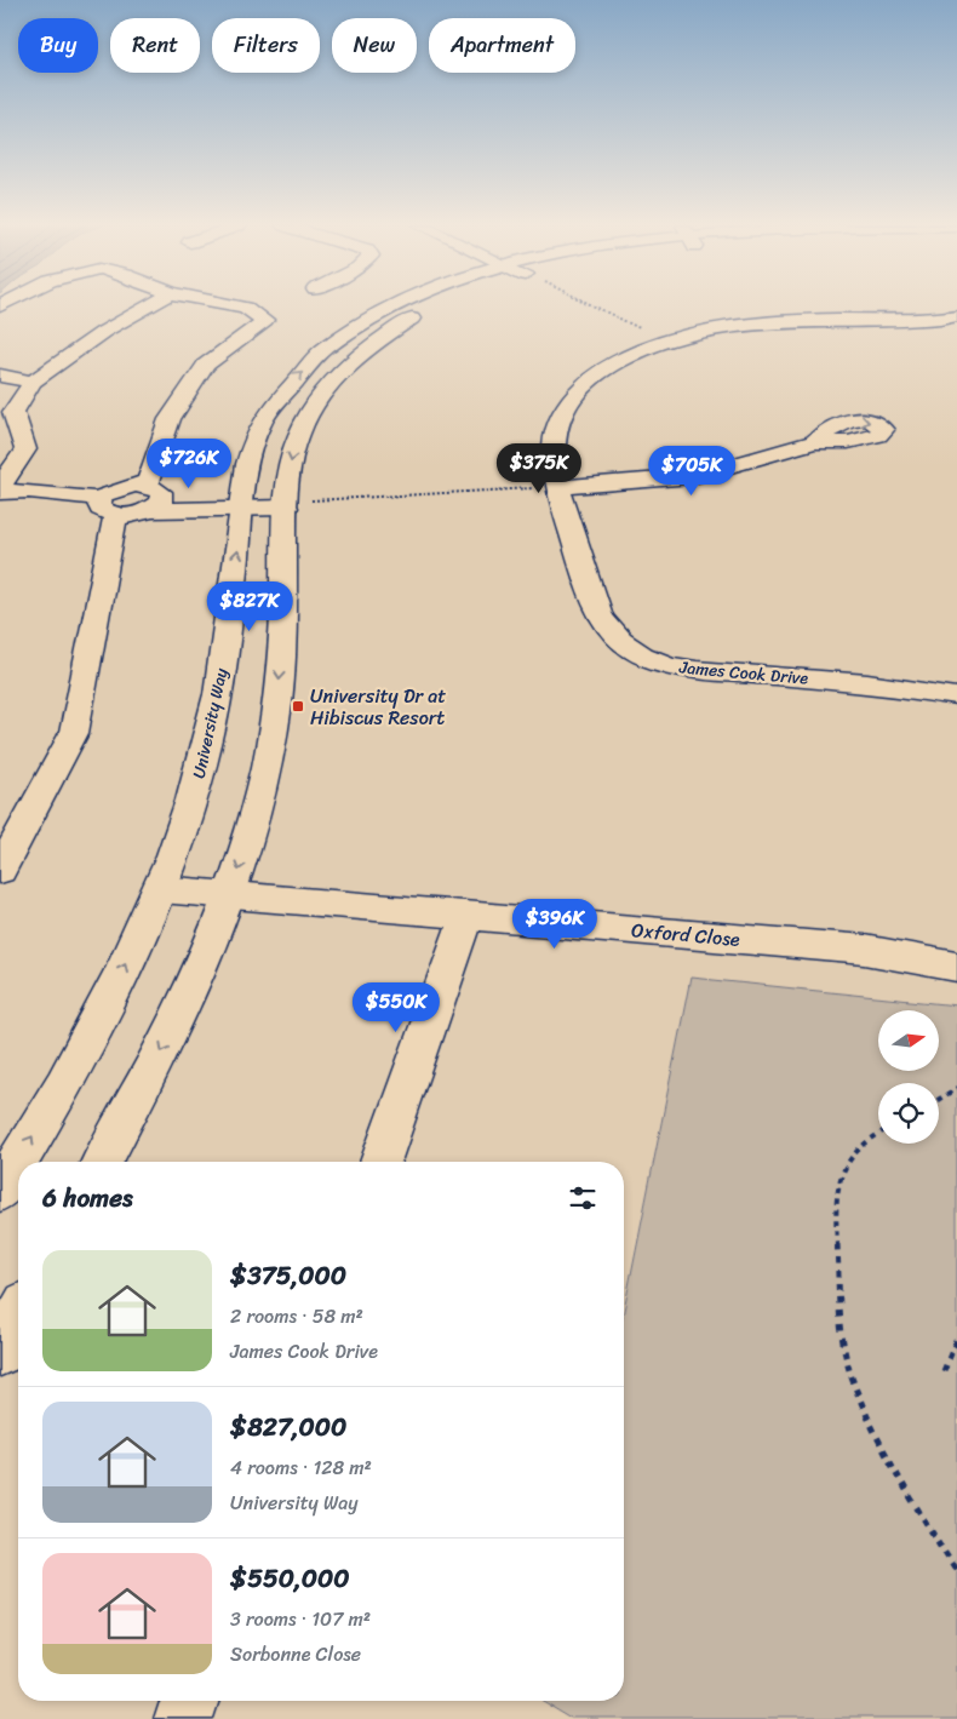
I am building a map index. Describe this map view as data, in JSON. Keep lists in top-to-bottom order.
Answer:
{
  "streets": {
    "street": ["James Cook Drive", "University Way", "Oxford Close"]
  },
  "crossings": [
    ["University Way", "Oxford Close"]
  ],
  "places": {
    "transit": ["University Dr at Hibiscus Resort"]
  },
  "north": "right",
  "page": {
    "chip": [
      "Buy",
      "Rent",
      "Filters",
      "New",
      "Apartment"
    ],
    "price": [
      "$726K",
      "$375K",
      "$705K",
      "$827K",
      "$396K",
      "$550K"
    ],
    "heading": "6 homes",
    "list": [
      {
        "name": "$375,000",
        "note": "2 rooms · 58 m² · James Cook Drive"
      },
      {
        "name": "$827,000",
        "note": "4 rooms · 128 m² · University Way"
      },
      {
        "name": "$550,000",
        "note": "3 rooms · 107 m² · Sorbonne Close"
      }
    ]
  }
}
